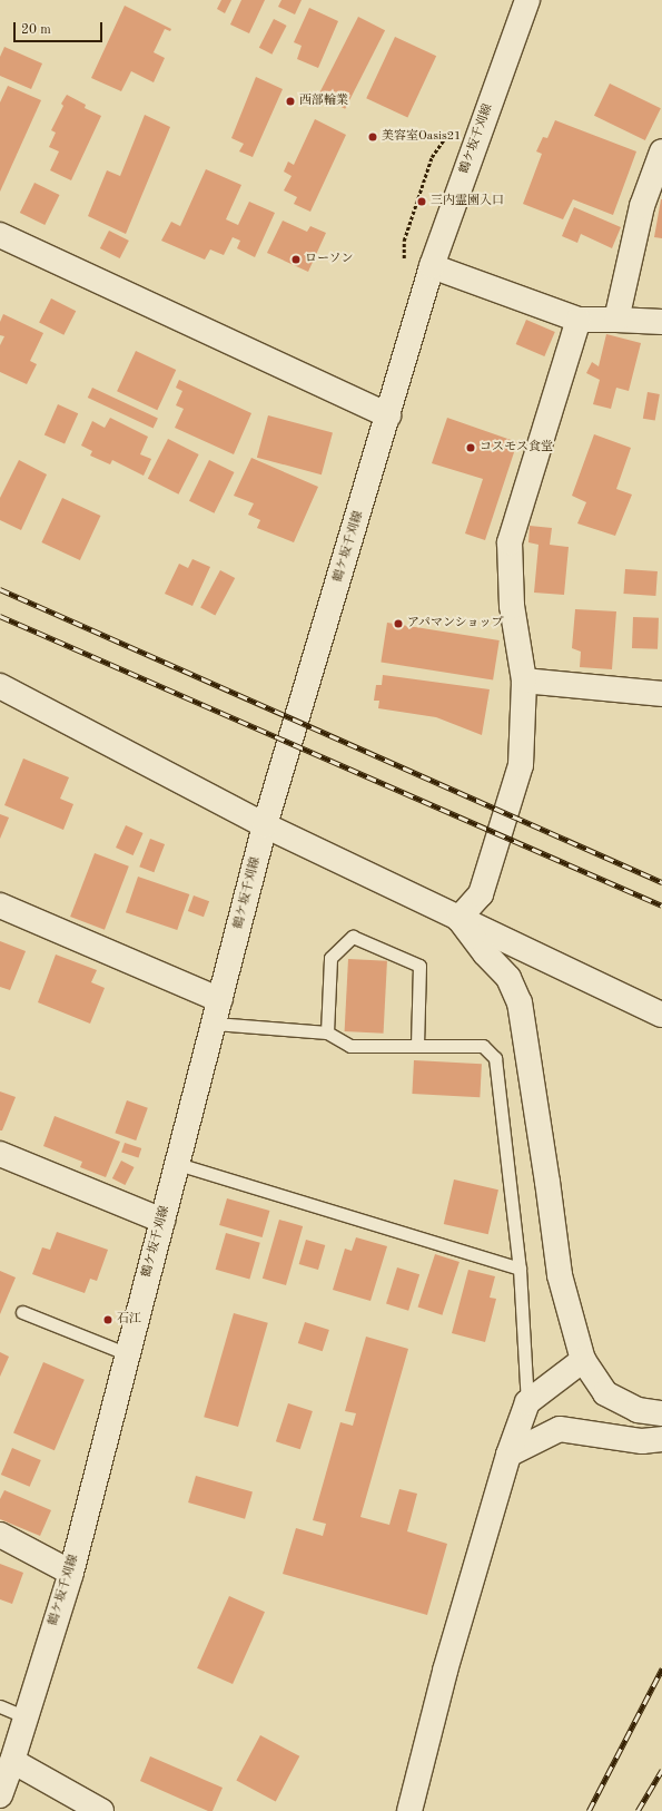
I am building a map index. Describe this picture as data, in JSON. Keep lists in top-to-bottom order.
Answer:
{
  "streets": {
    "street": ["鶴ケ坂千刈線"]
  },
  "places": [
    "西部輪業",
    "美容室Oasis21",
    "三内霊園入口",
    "ローソン",
    "コスモス食堂",
    "アパマンショップ",
    "石江"
  ],
  "scale_bar": "20 m"
}
